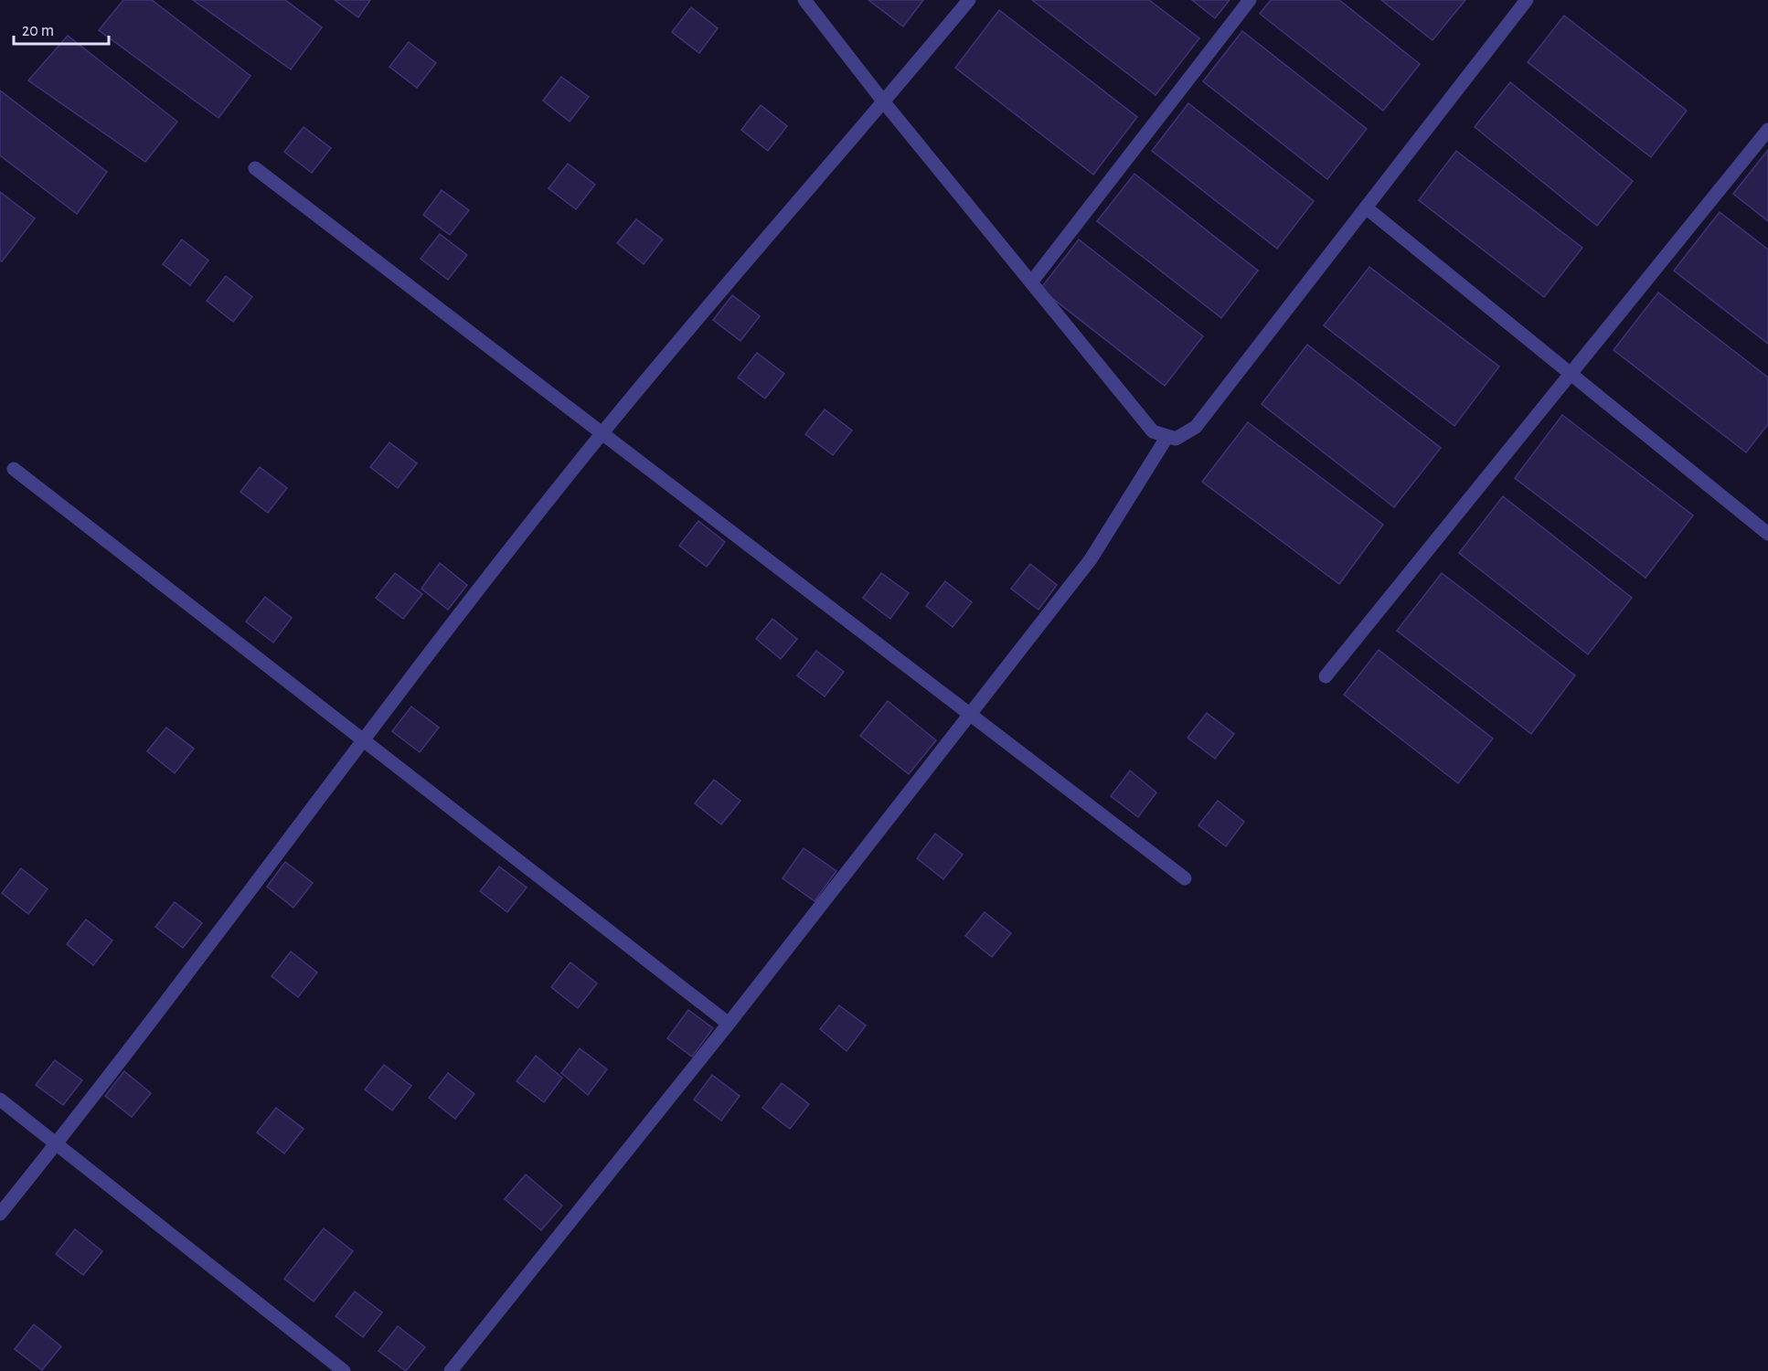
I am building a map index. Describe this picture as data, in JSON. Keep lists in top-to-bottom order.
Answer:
{
  "scale_bar": "20 m"
}
